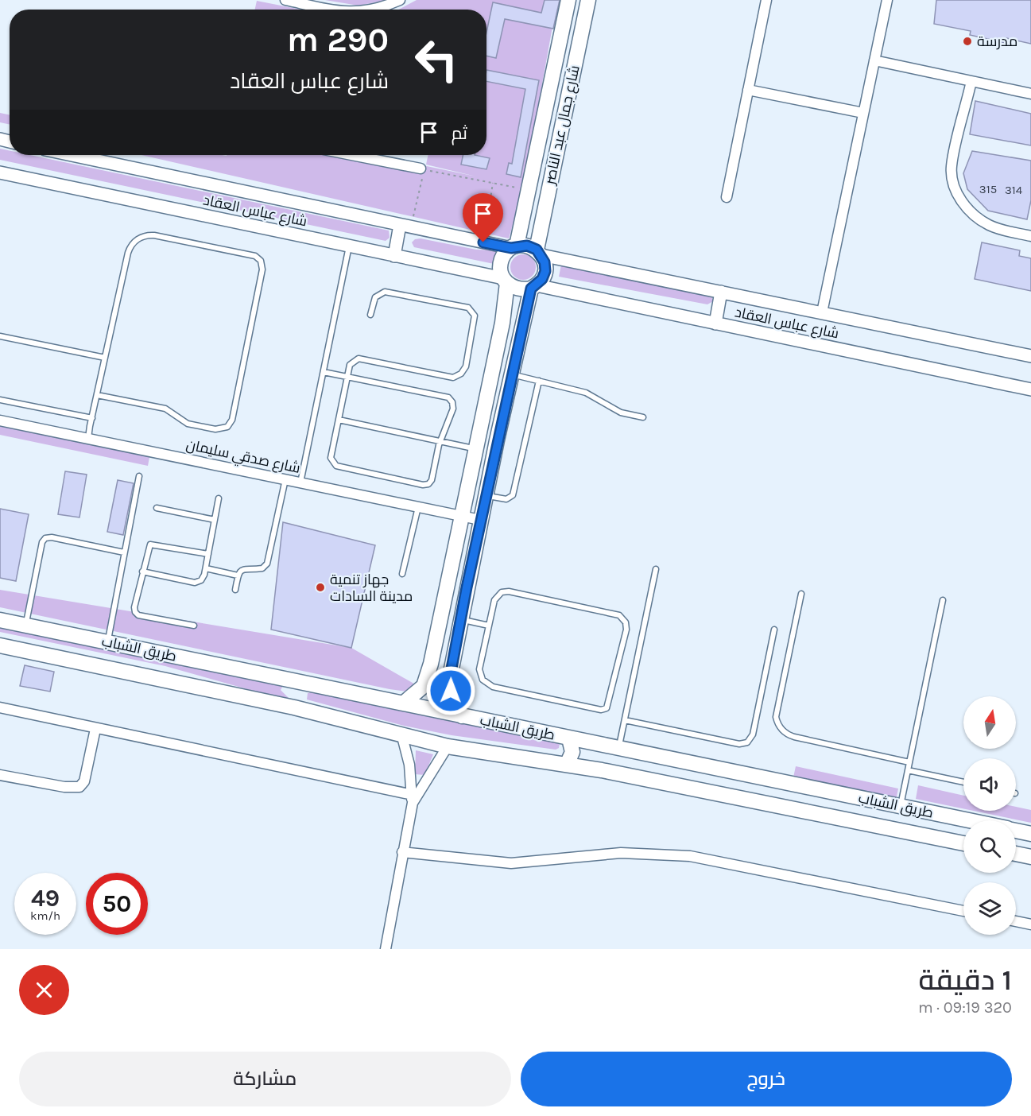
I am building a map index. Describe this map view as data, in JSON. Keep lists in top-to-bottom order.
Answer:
{
  "streets": {
    "main road": ["شارع جمال عبد الناصر", "طريق الشباب"],
    "street": ["شارع عباس العقاد", "شارع صدقي سليمان"]
  },
  "crossings": [
    ["شارع جمال عبد الناصر", "شارع عباس العقاد"]
  ],
  "places": ["مدرسة", "جهاز تنمية مدينة السادات"],
  "house_numbers": ["315", "314"],
  "north": "top",
  "page": {
    "turn": ["290 m", "شارع عباس العقاد"],
    "then": "ثم",
    "speed": "49 km/h",
    "limit": "50",
    "heading": ["1 دقيقة", "320 m · 09:19"],
    "buttons": ["خروج", "مشاركة"]
  }
}
